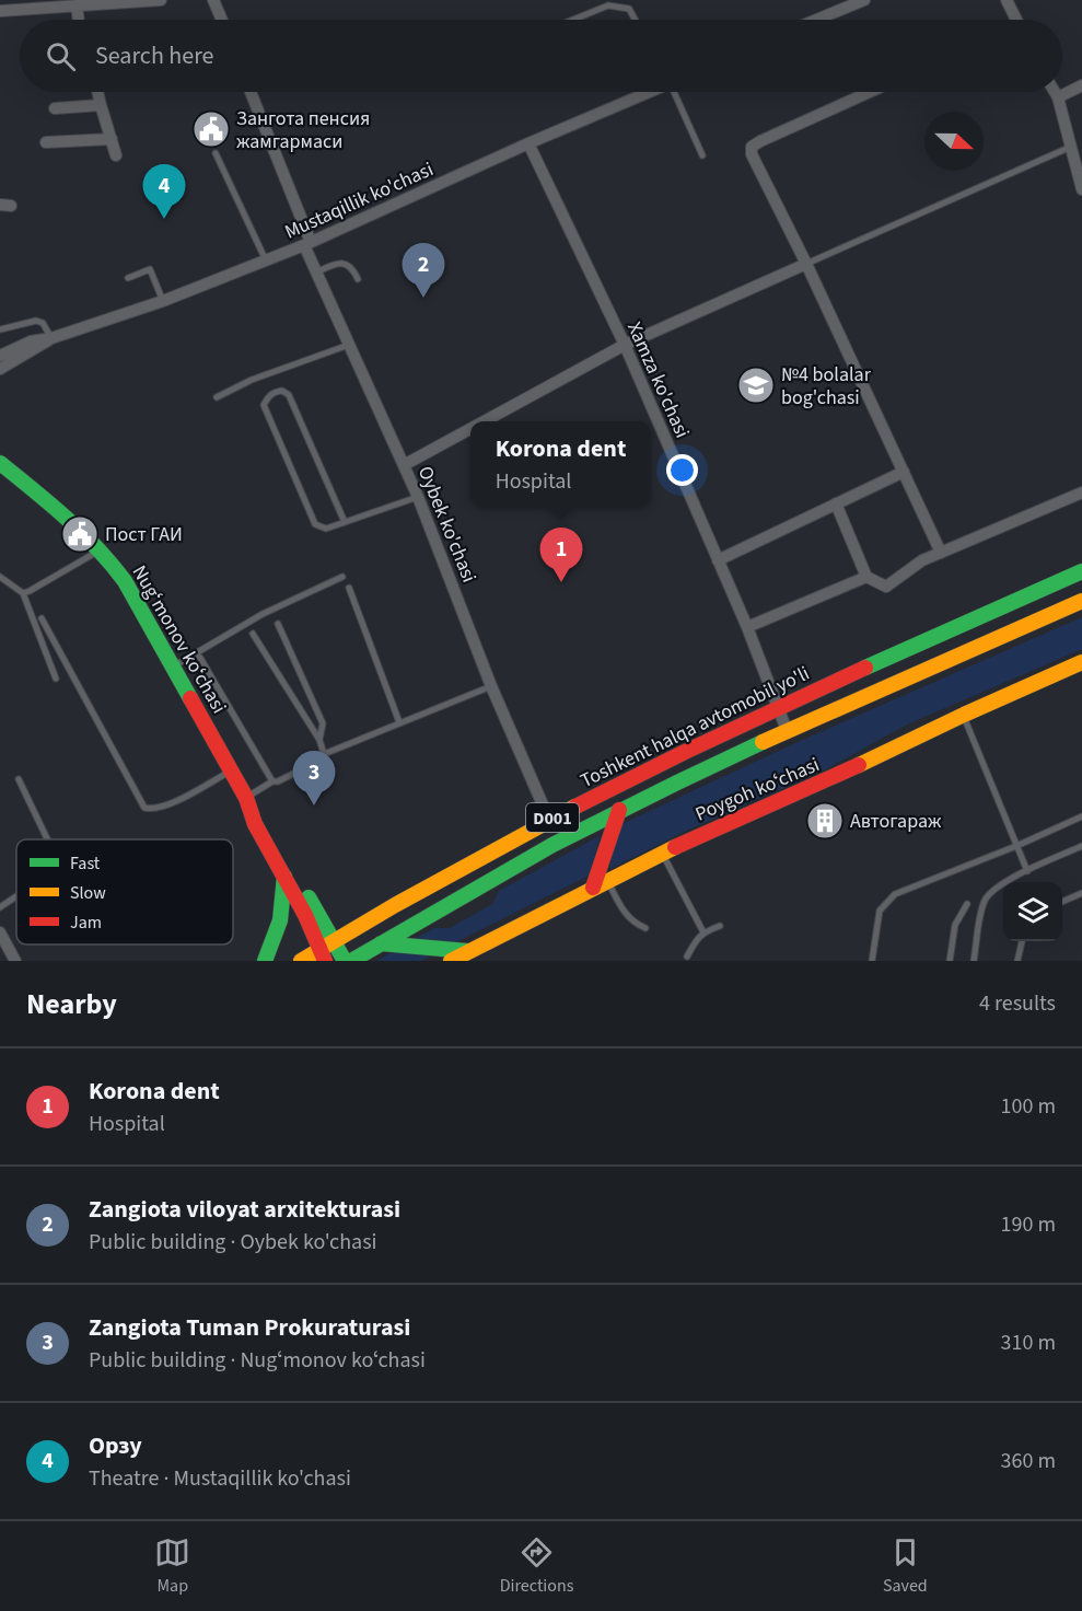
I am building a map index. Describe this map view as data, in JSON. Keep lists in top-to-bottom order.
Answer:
{
  "streets": {
    "main road": [
      "Nugʻmonov koʻchasi",
      "Toshkent halqa avtomobil yo'li",
      "Poygoh koʻchasi",
      "D001"
    ],
    "street": ["Mustaqillik ko'chasi", "Xamza ko'chasi", "Oybek ko'chasi"]
  },
  "crossings": [
    ["Mustaqillik ko'chasi", "Xamza ko'chasi"],
    ["Mustaqillik ko'chasi", "Oybek ko'chasi"],
    ["Xamza ko'chasi", "Toshkent halqa avtomobil yo'li"],
    ["Xamza ko'chasi", "D001"],
    ["Oybek ko'chasi", "Toshkent halqa avtomobil yo'li"],
    ["Nugʻmonov koʻchasi", "Toshkent halqa avtomobil yo'li"]
  ],
  "places": {
    "public building": ["Зангота пенсия жамгармаси", "Пост ГАИ"],
    "school or university": ["№4 bolalar bog'chasi"],
    "building": ["Автогараж"]
  },
  "legend": ["Fast", "Slow", "Jam"],
  "north": "right",
  "page": {
    "search": "Search here",
    "pins": [
      "4",
      "2",
      "1",
      "3"
    ],
    "popup": ["Korona dent", "Hospital"],
    "heading": ["Nearby", "4 results"],
    "list": [
      {
        "mark": "1",
        "name": "Korona dent",
        "note": "Hospital",
        "value": "100 m"
      },
      {
        "mark": "2",
        "name": "Zangiota viloyat arxitekturasi",
        "note": "Public building · Oybek ko'chasi",
        "value": "190 m"
      },
      {
        "mark": "3",
        "name": "Zangiota Tuman Prokuraturasi",
        "note": "Public building · Nugʻmonov koʻchasi",
        "value": "310 m"
      },
      {
        "mark": "4",
        "name": "Орзу",
        "note": "Theatre · Mustaqillik ko'chasi",
        "value": "360 m"
      }
    ],
    "nav": ["Map", "Directions", "Saved"]
  }
}
